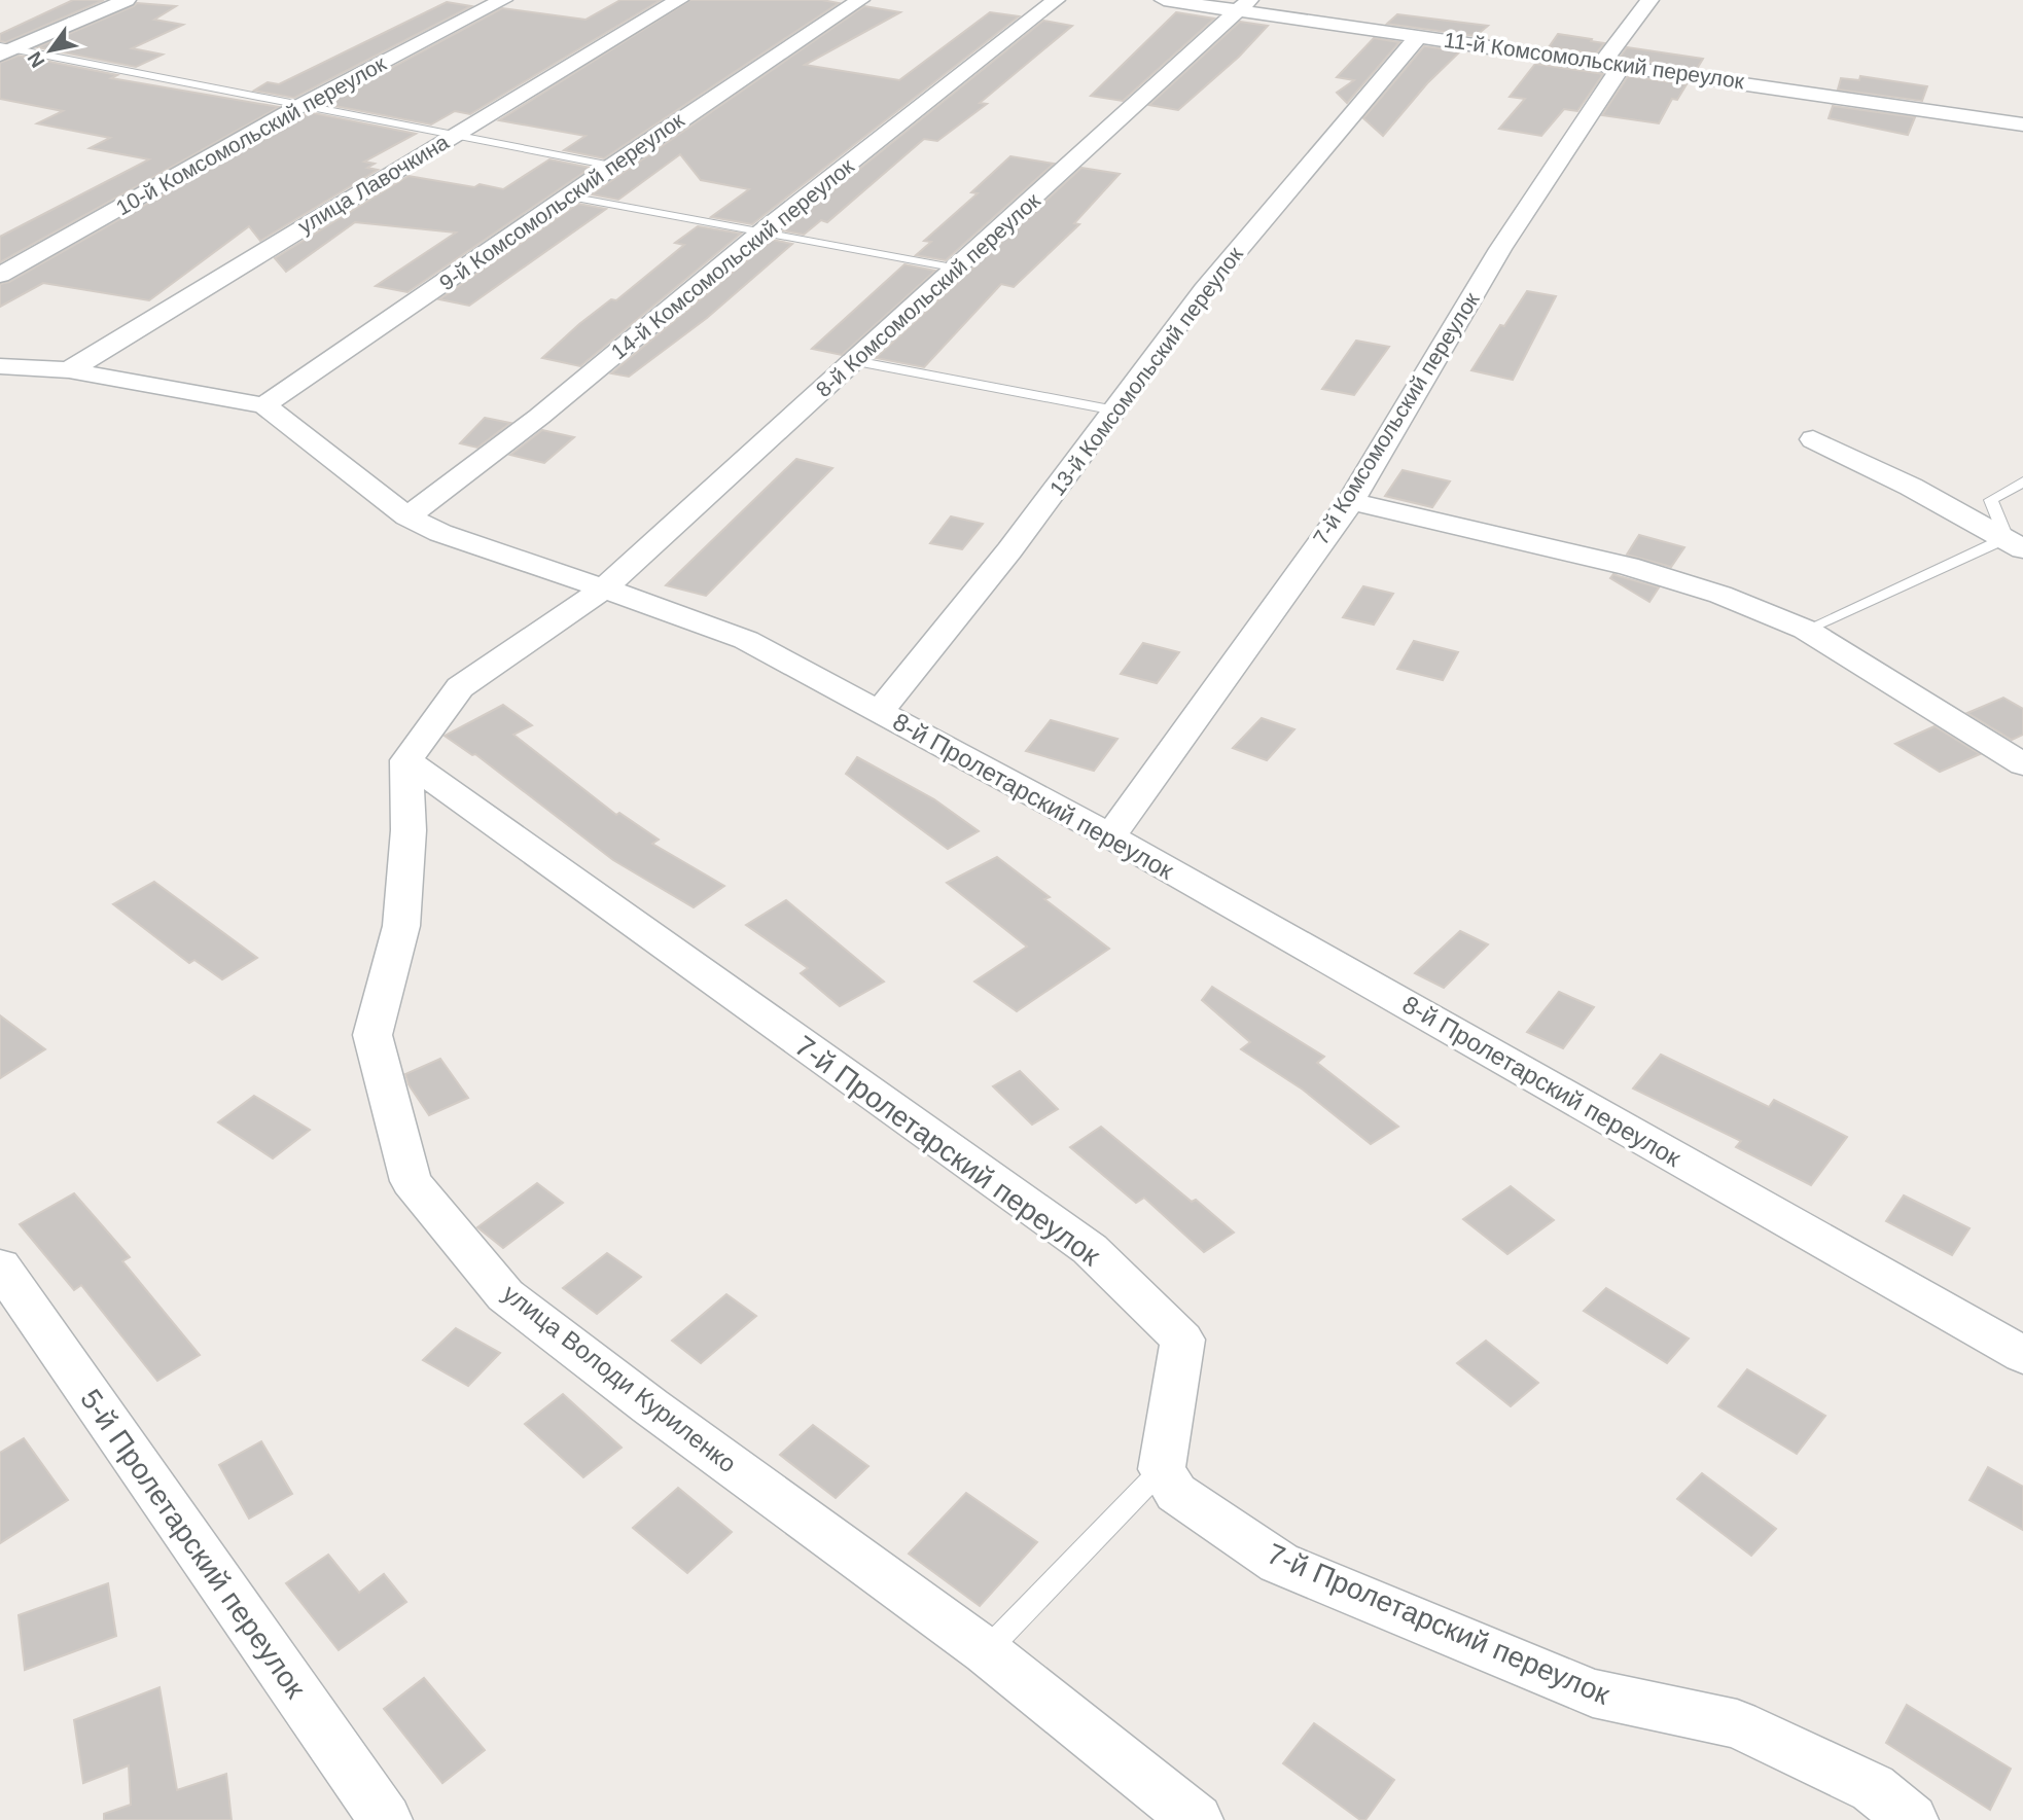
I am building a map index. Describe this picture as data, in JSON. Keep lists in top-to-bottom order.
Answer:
{
  "streets": {
    "street": [
      "11-й Комсомольский переулок",
      "10-й Комсомольский переулок",
      "улица Лавочкина",
      "9-й Комсомольский переулок",
      "14-й Комсомольский переулок",
      "8-й Комсомольский переулок",
      "13-й Комсомольский переулок",
      "7-й Комсомольский переулок",
      "8-й Пролетарский переулок",
      "7-й Пролетарский переулок",
      "улица Володи Куриленко",
      "5-й Пролетарский переулок"
    ]
  },
  "crossings": [
    ["11-й Комсомольский переулок", "8-й Комсомольский переулок"],
    ["11-й Комсомольский переулок", "13-й Комсомольский переулок"],
    ["11-й Комсомольский переулок", "7-й Комсомольский переулок"],
    ["улица Лавочкина", "8-й Пролетарский переулок"],
    ["9-й Комсомольский переулок", "8-й Пролетарский переулок"],
    ["14-й Комсомольский переулок", "8-й Пролетарский переулок"],
    ["8-й Комсомольский переулок", "8-й Пролетарский переулок"],
    ["13-й Комсомольский переулок", "8-й Пролетарский переулок"],
    ["7-й Комсомольский переулок", "8-й Пролетарский переулок"],
    ["7-й Пролетарский переулок", "улица Володи Куриленко"]
  ],
  "north": "bottom left"
}
